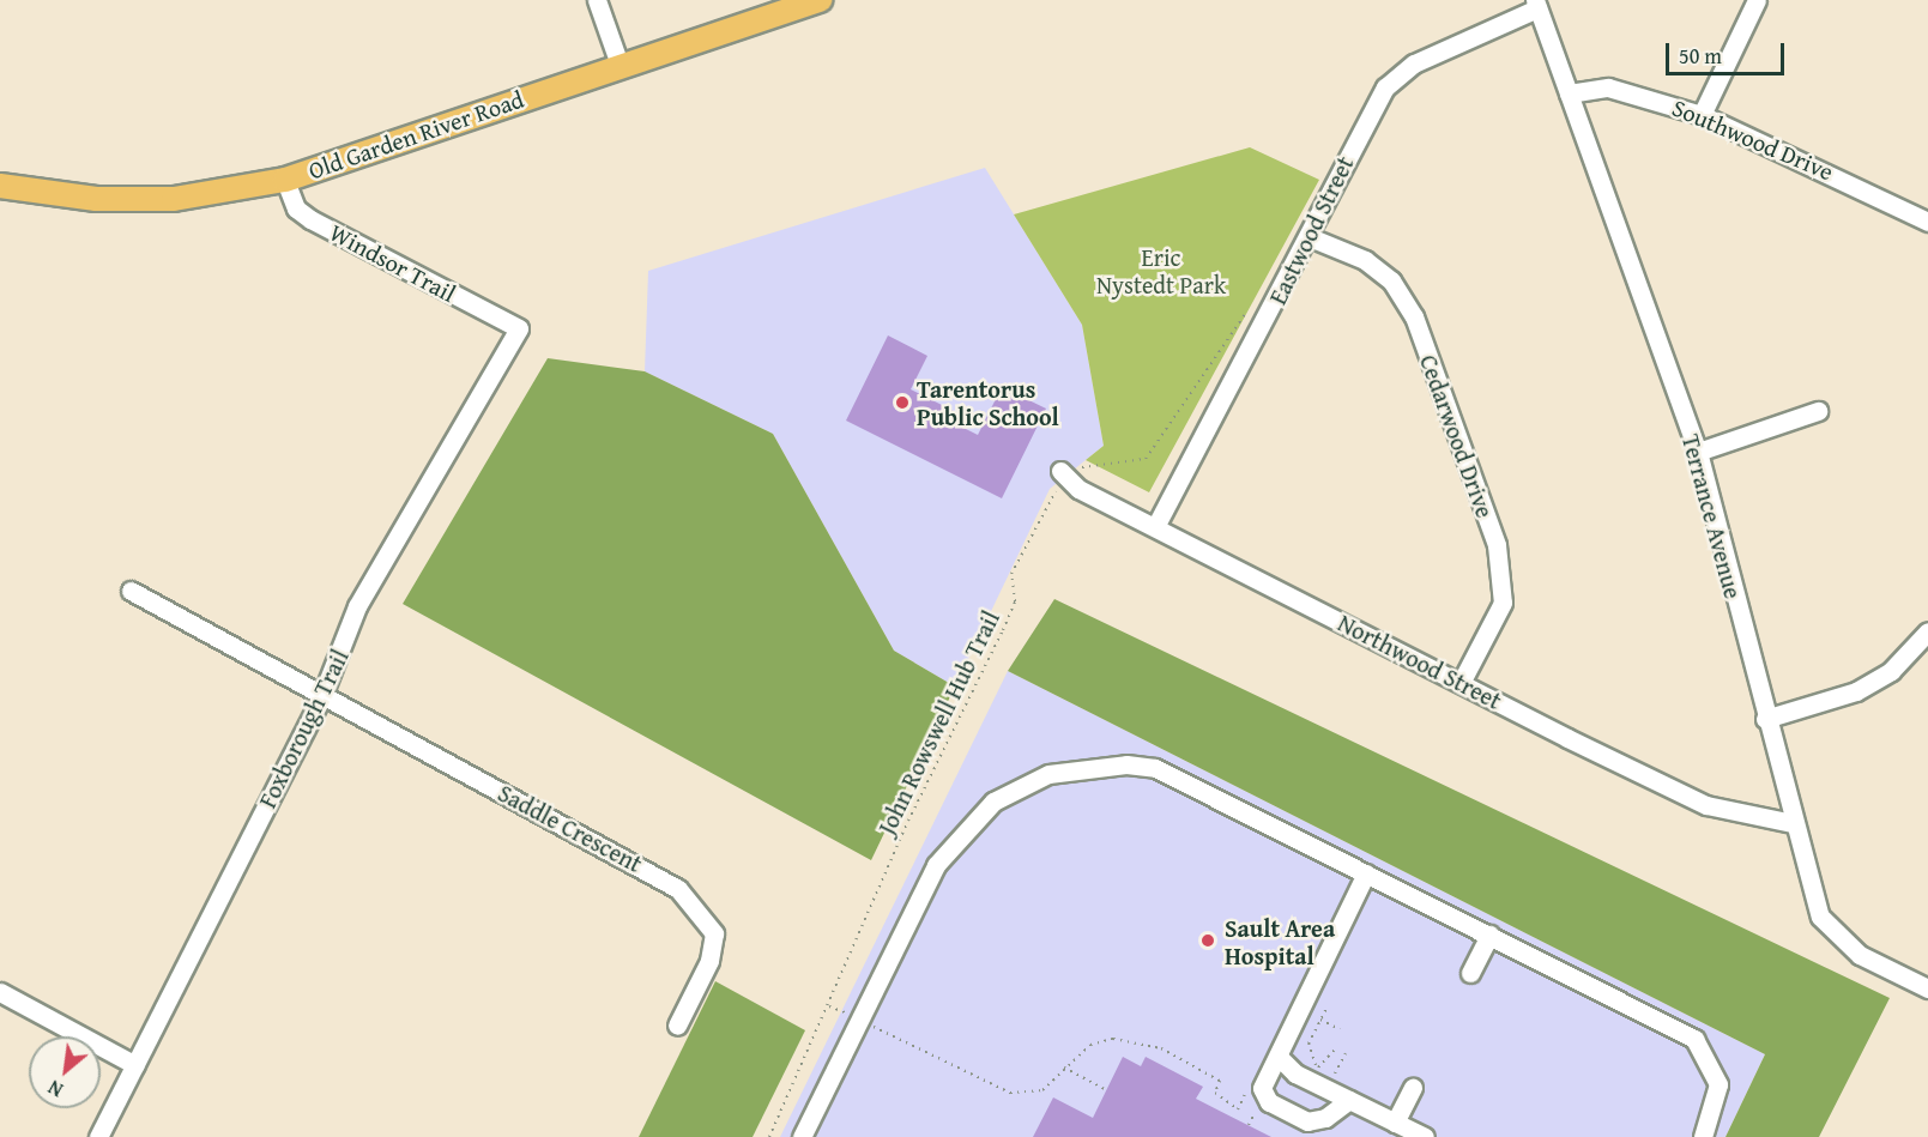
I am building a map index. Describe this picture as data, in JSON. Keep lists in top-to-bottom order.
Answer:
{
  "streets": {
    "main road": ["Old Garden River Road"],
    "street": [
      "Southwood Drive",
      "Eastwood Street",
      "Windsor Trail",
      "Cedarwood Drive",
      "Terrance Avenue",
      "Northwood Street",
      "Foxborough Trail",
      "Saddle Crescent"
    ],
    "path": ["John Rowswell Hub Trail"]
  },
  "crossings": [
    ["Old Garden River Road", "Windsor Trail"],
    ["Southwood Drive", "Terrance Avenue"],
    ["Eastwood Street", "Cedarwood Drive"],
    ["Eastwood Street", "Terrance Avenue"],
    ["Eastwood Street", "Northwood Street"],
    ["Windsor Trail", "Foxborough Trail"],
    ["Cedarwood Drive", "Northwood Street"],
    ["Terrance Avenue", "Northwood Street"],
    ["Northwood Street", "John Rowswell Hub Trail"],
    ["Foxborough Trail", "Saddle Crescent"]
  ],
  "parks": ["Eric Nystedt Park"],
  "places": ["Tarentorus Public School", "Sault Area Hospital"],
  "scale_bar": "50 m",
  "north": "bottom left"
}
